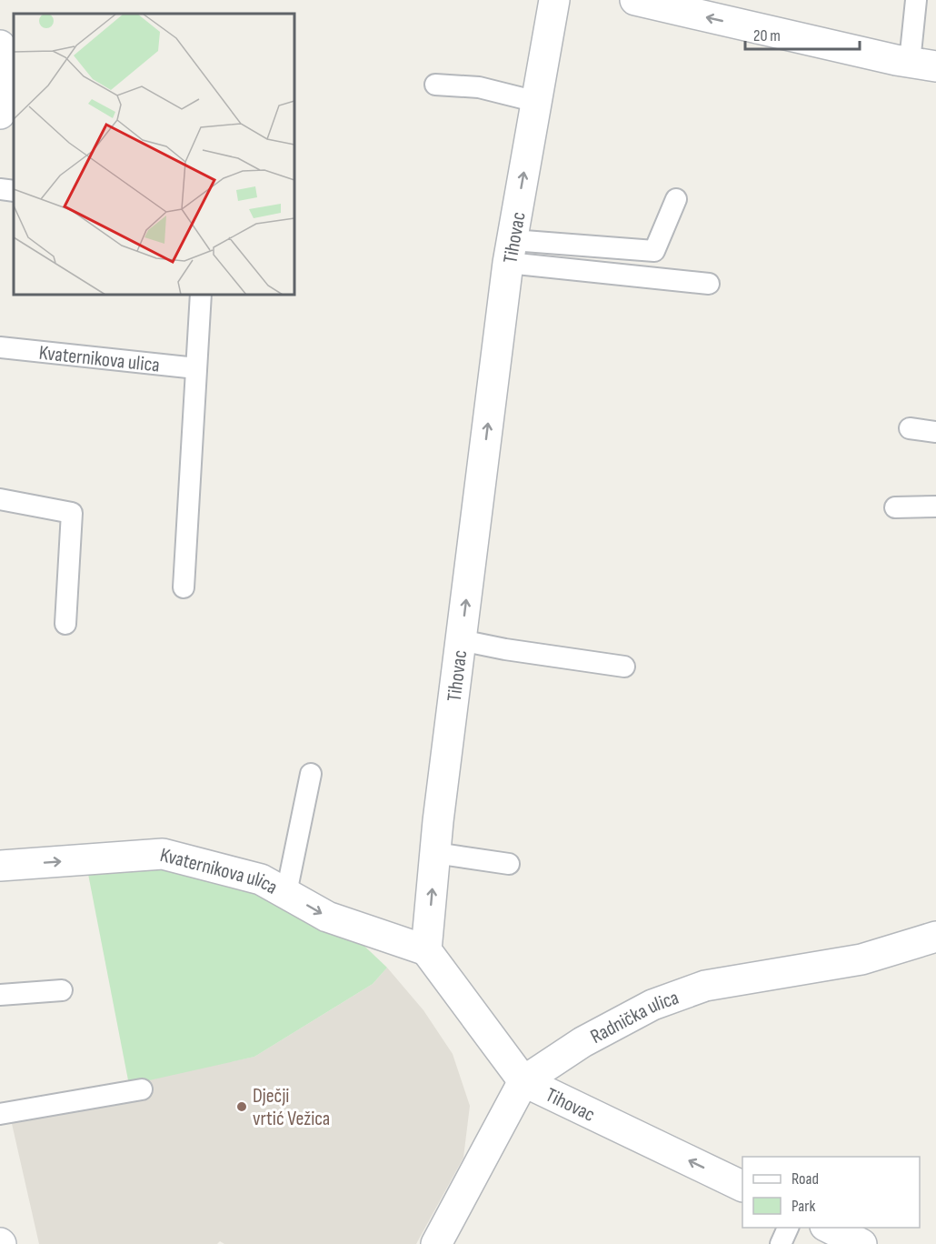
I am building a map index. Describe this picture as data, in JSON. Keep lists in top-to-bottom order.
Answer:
{
  "streets": {
    "street": ["Tihovac", "Kvaternikova ulica", "Radnička ulica"]
  },
  "crossings": [
    ["Tihovac", "Kvaternikova ulica"],
    ["Tihovac", "Radnička ulica"]
  ],
  "one_way": ["Tihovac"],
  "places": ["Dječji vrtić Vežica"],
  "legend": ["Road", "Park"],
  "scale_bar": "20 m"
}
